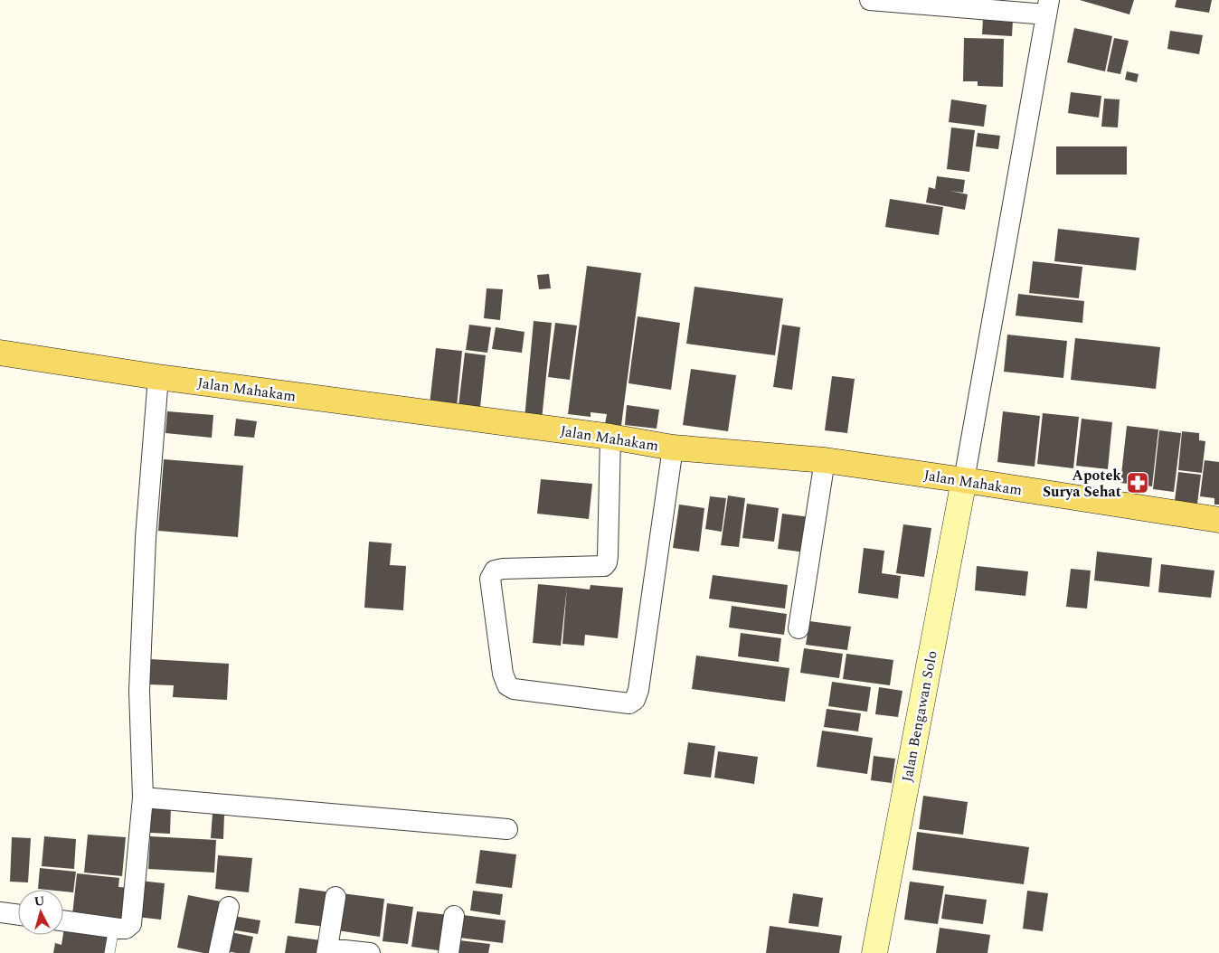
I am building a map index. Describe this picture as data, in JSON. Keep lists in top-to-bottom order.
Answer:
{
  "streets": {
    "main road": ["Jalan Mahakam", "Jalan Bengawan Solo"]
  },
  "crossings": [
    ["Jalan Mahakam", "Jalan Bengawan Solo"]
  ],
  "places": {
    "pharmacy": ["Apotek Surya Sehat"]
  },
  "north": "top"
}
